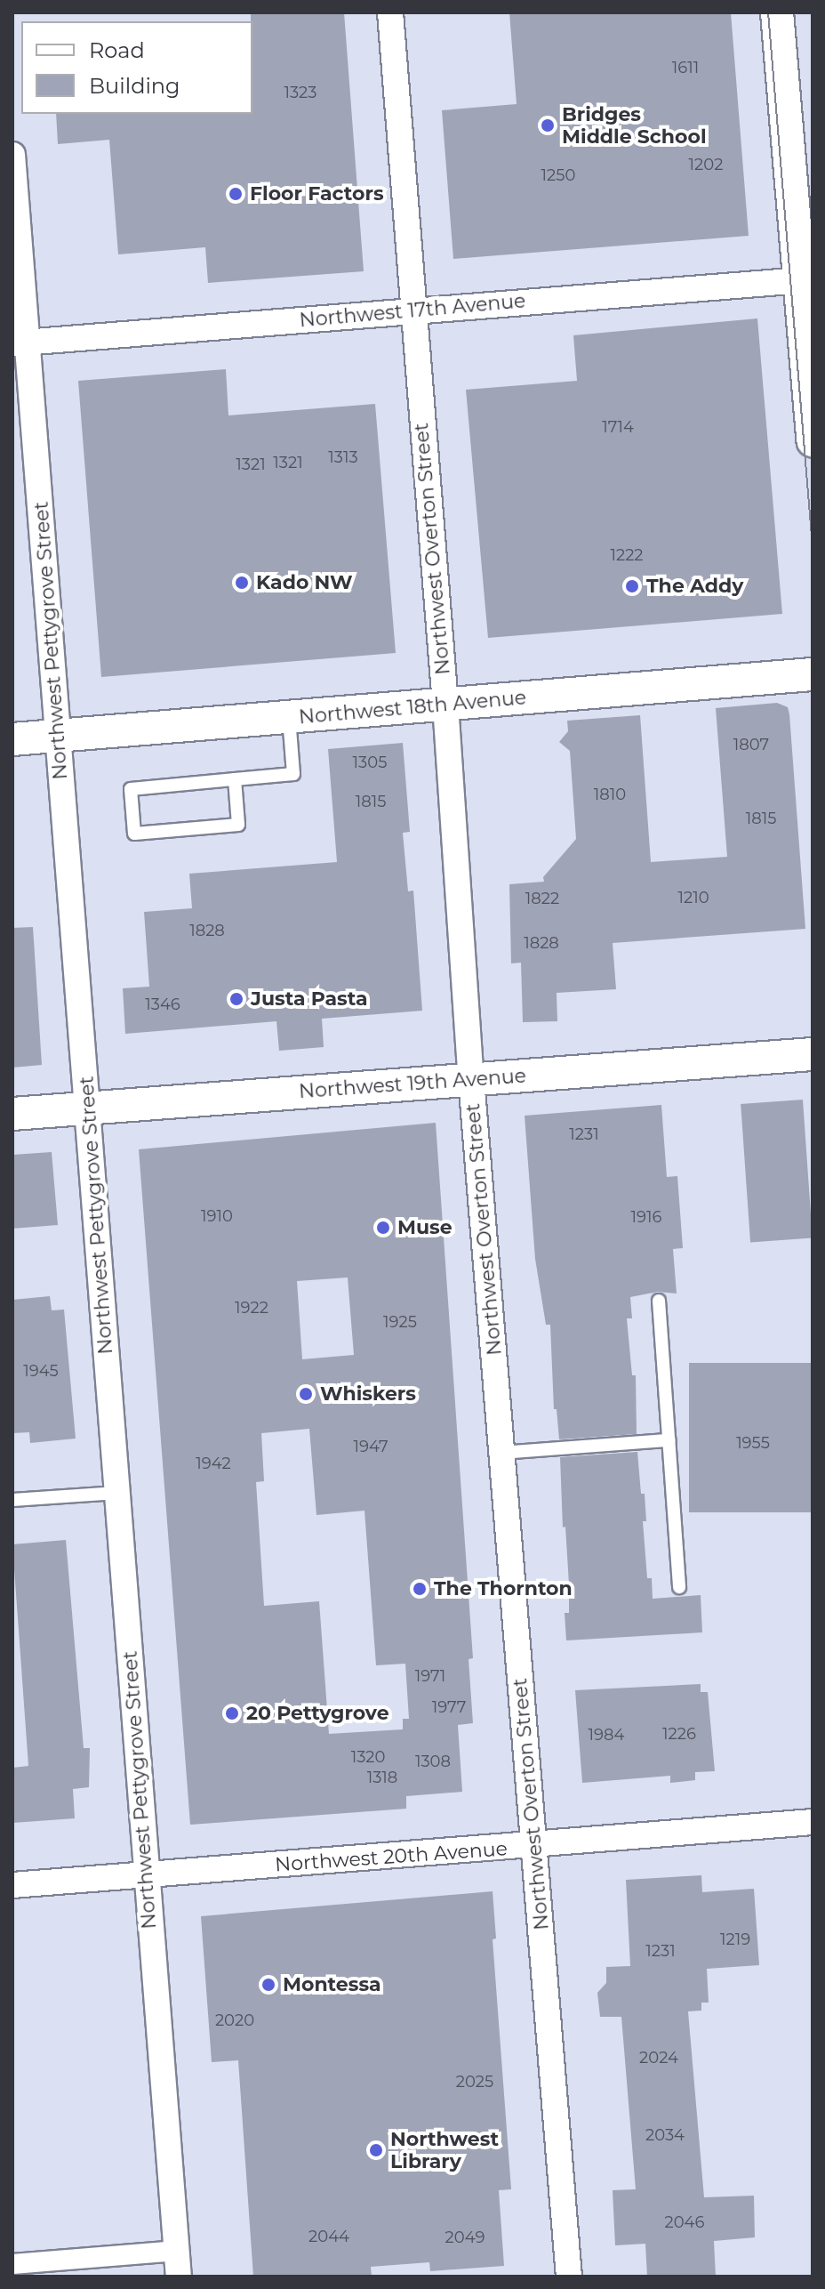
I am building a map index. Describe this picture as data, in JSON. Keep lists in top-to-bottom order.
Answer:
{
  "streets": {
    "street": [
      "Northwest 17th Avenue",
      "Northwest Overton Street",
      "Northwest Pettygrove Street",
      "Northwest 18th Avenue",
      "Northwest 19th Avenue",
      "Northwest 20th Avenue"
    ]
  },
  "crossings": [
    ["Northwest 17th Avenue", "Northwest Overton Street"],
    ["Northwest 17th Avenue", "Northwest Pettygrove Street"],
    ["Northwest Overton Street", "Northwest 18th Avenue"],
    ["Northwest Overton Street", "Northwest 19th Avenue"],
    ["Northwest Overton Street", "Northwest 20th Avenue"],
    ["Northwest Pettygrove Street", "Northwest 18th Avenue"],
    ["Northwest Pettygrove Street", "Northwest 19th Avenue"],
    ["Northwest Pettygrove Street", "Northwest 20th Avenue"]
  ],
  "places": [
    "Bridges Middle School",
    "Floor Factors",
    "Kado NW",
    "The Addy",
    "Justa Pasta",
    "Muse",
    "Whiskers",
    "The Thornton",
    "20 Pettygrove",
    "Montessa",
    "Northwest Library"
  ],
  "house_numbers": [
    "1611",
    "1323",
    "1202",
    "1250",
    "1714",
    "1313",
    "1321",
    "1321",
    "1222",
    "1807",
    "1305",
    "1810",
    "1815",
    "1815",
    "1210",
    "1822",
    "1828",
    "1828",
    "1346",
    "1231",
    "1910",
    "1916",
    "1922",
    "1925",
    "1945",
    "1955",
    "1947",
    "1942",
    "1971",
    "1977",
    "1226",
    "1984",
    "1320",
    "1308",
    "1318",
    "1219",
    "1231",
    "2020",
    "2024",
    "2025",
    "2034",
    "2046",
    "2044",
    "2049"
  ],
  "legend": ["Road", "Building"]
}
